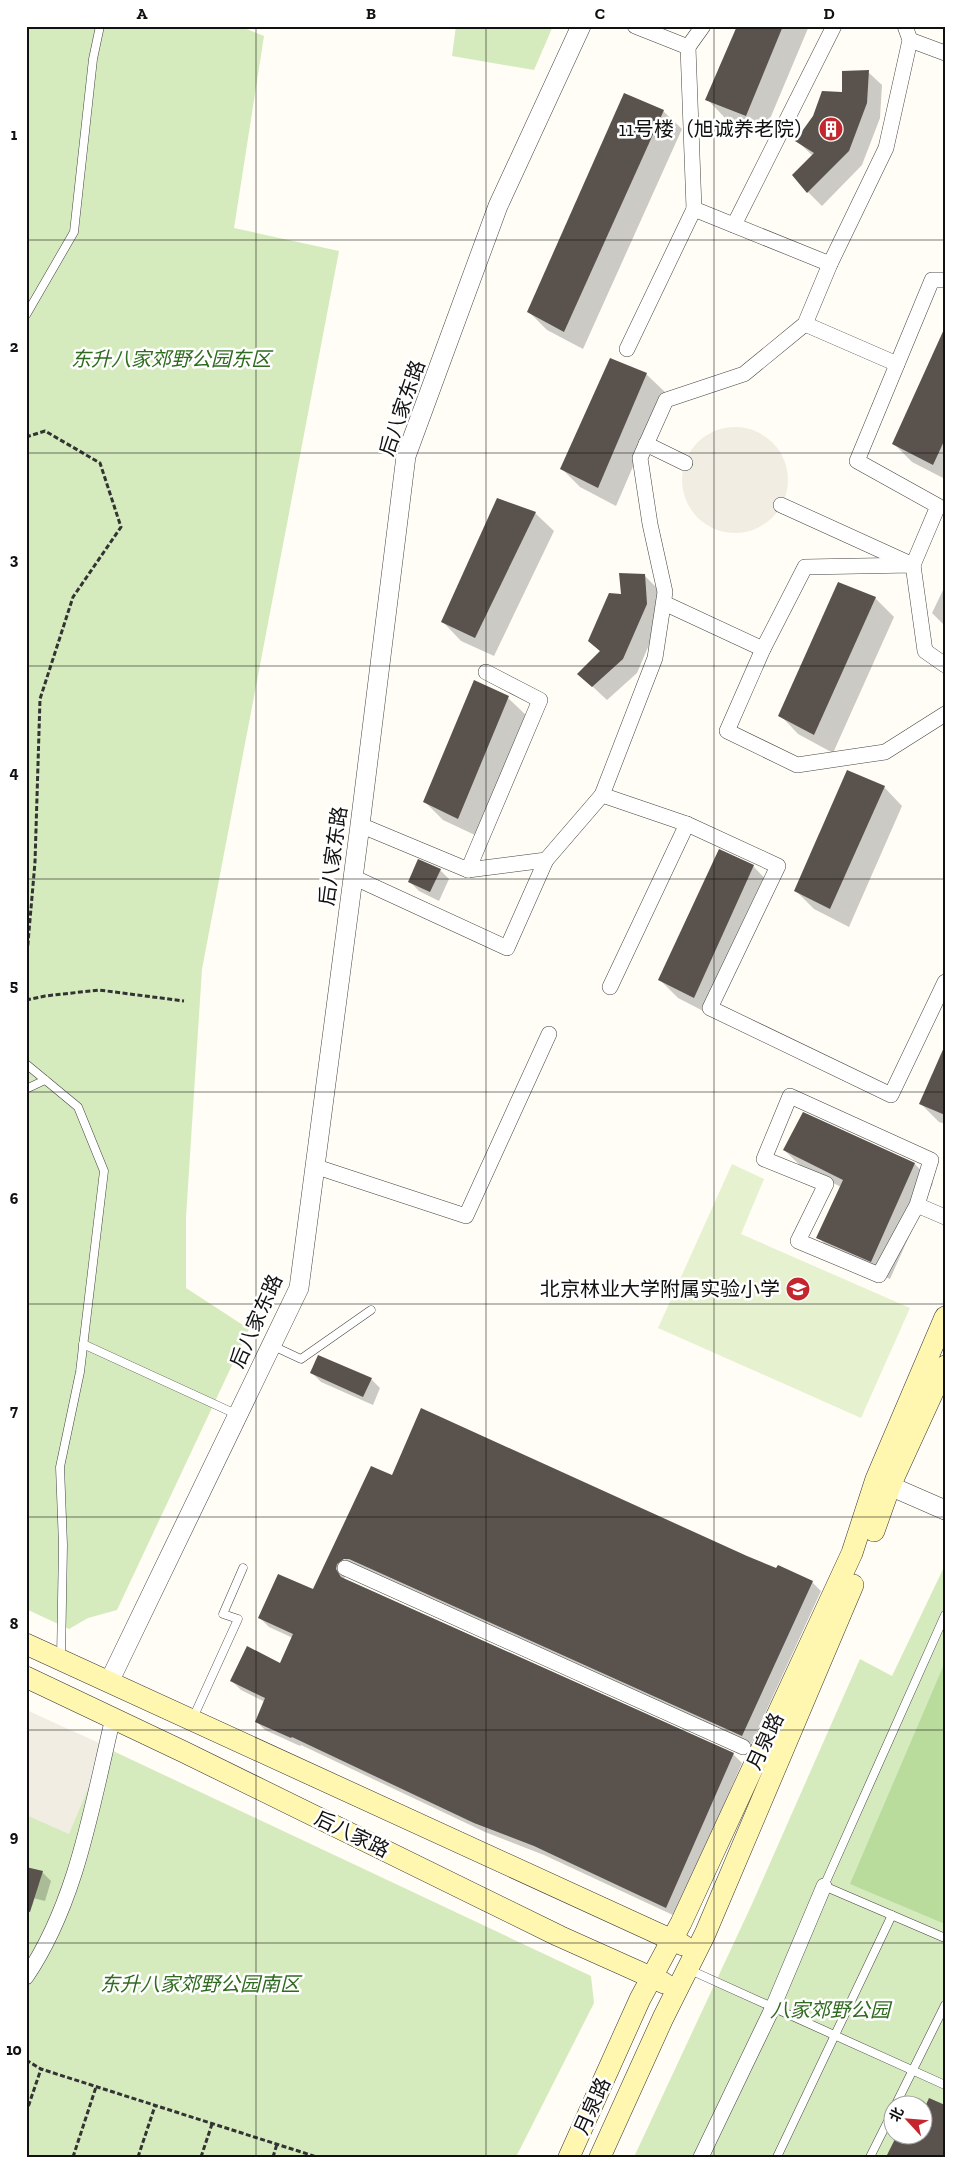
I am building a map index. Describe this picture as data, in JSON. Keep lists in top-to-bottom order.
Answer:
{
  "streets": {
    "main road": ["月泉路", "后八家路"],
    "street": ["后八家东路"]
  },
  "crossings": [
    ["后八家东路", "后八家路"],
    ["月泉路", "后八家路"]
  ],
  "parks": ["东升八家郊野公园东区", "东升八家郊野公园南区", "八家郊野公园"],
  "places": {
    "building": ["11号楼（旭诚养老院）"],
    "school or university": ["北京林业大学附属实验小学"]
  },
  "north": "top left",
  "grid": {
    "columns": [
      "A",
      "B",
      "C",
      "D"
    ],
    "rows": [
      "1",
      "2",
      "3",
      "4",
      "5",
      "6",
      "7",
      "8",
      "9",
      "10"
    ]
  }
}
